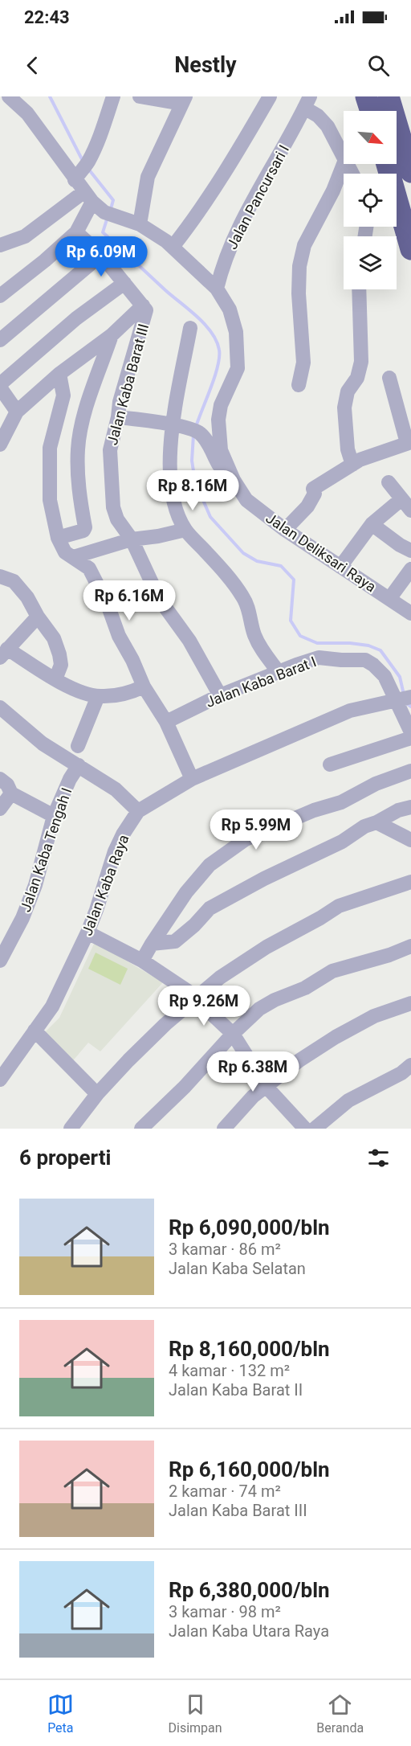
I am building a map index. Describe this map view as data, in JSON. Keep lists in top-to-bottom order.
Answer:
{
  "streets": {
    "street": [
      "Jalan Pancursari I",
      "Jalan Kaba Barat III",
      "Jalan Deliksari Raya",
      "Jalan Kaba Barat I",
      "Jalan Kaba Tengah I",
      "Jalan Kaba Raya"
    ]
  },
  "crossings": [
    ["Jalan Pancursari I", "Jalan Deliksari Raya"],
    ["Jalan Kaba Barat III", "Jalan Kaba Barat I"],
    ["Jalan Kaba Barat I", "Jalan Kaba Raya"]
  ],
  "north": "bottom right",
  "page": {
    "status": "22:43",
    "header": "Nestly",
    "price": [
      "Rp 6.09M",
      "Rp 8.16M",
      "Rp 6.16M",
      "Rp 5.99M",
      "Rp 9.26M",
      "Rp 6.38M"
    ],
    "heading": "6 properti",
    "list": [
      {
        "name": "Rp 6,090,000/bln",
        "note": "3 kamar · 86 m² · Jalan Kaba Selatan"
      },
      {
        "name": "Rp 8,160,000/bln",
        "note": "4 kamar · 132 m² · Jalan Kaba Barat II"
      },
      {
        "name": "Rp 6,160,000/bln",
        "note": "2 kamar · 74 m² · Jalan Kaba Barat III"
      },
      {
        "name": "Rp 6,380,000/bln",
        "note": "3 kamar · 98 m² · Jalan Kaba Utara Raya"
      }
    ],
    "tabs": ["Peta", "Disimpan", "Beranda"]
  }
}
